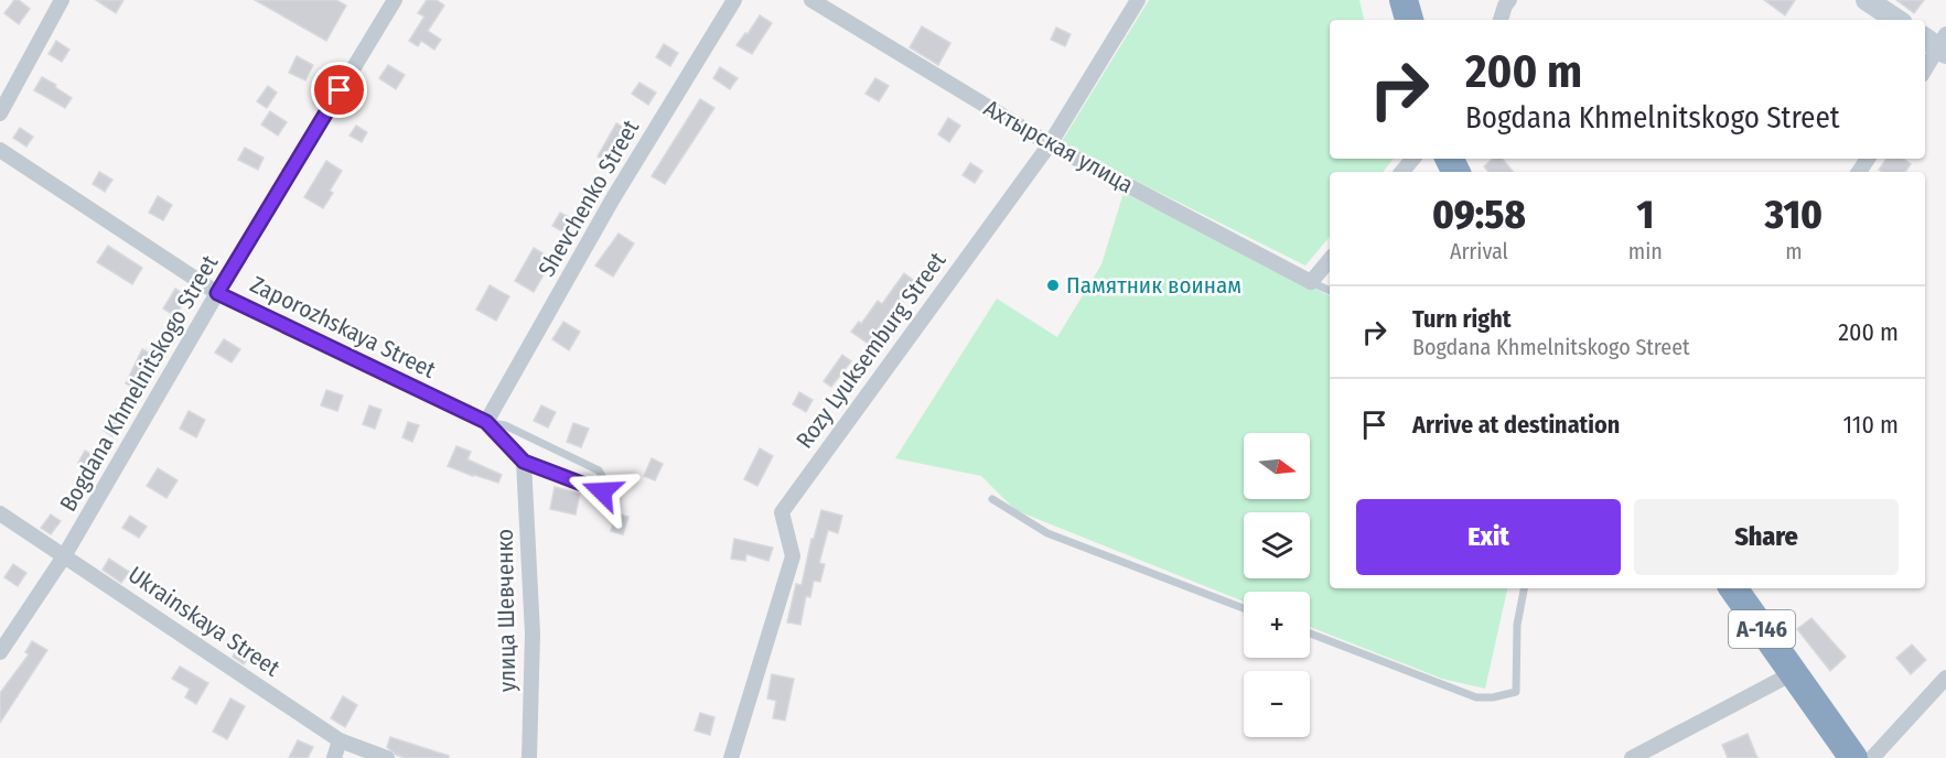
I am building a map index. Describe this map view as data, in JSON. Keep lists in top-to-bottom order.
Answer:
{
  "streets": {
    "highway": ["А-146"],
    "street": [
      "Ахтырская улица",
      "Shevchenko Street",
      "Zaporozhskaya Street",
      "Rozy Lyuksemburg Street",
      "Bogdana Khmelnitskogo Street",
      "улица Шевченко",
      "Ukrainskaya Street"
    ]
  },
  "crossings": [
    ["Ахтырская улица", "Rozy Lyuksemburg Street"],
    ["Shevchenko Street", "Zaporozhskaya Street"],
    ["Zaporozhskaya Street", "Bogdana Khmelnitskogo Street"],
    ["Zaporozhskaya Street", "улица Шевченко"],
    ["Bogdana Khmelnitskogo Street", "Ukrainskaya Street"]
  ],
  "places": ["Памятник воинам"],
  "north": "right",
  "page": {
    "turn": ["200 m", "Bogdana Khmelnitskogo Street"],
    "eta": [
      "09:58",
      "Arrival",
      "1",
      "min",
      "310",
      "m"
    ],
    "list": [
      {
        "name": "Turn right",
        "note": "Bogdana Khmelnitskogo Street",
        "value": "200 m"
      },
      {
        "name": "Arrive at destination",
        "value": "110 m"
      }
    ],
    "map_buttons": ["+", "−"],
    "buttons": ["Exit", "Share"]
  }
}
